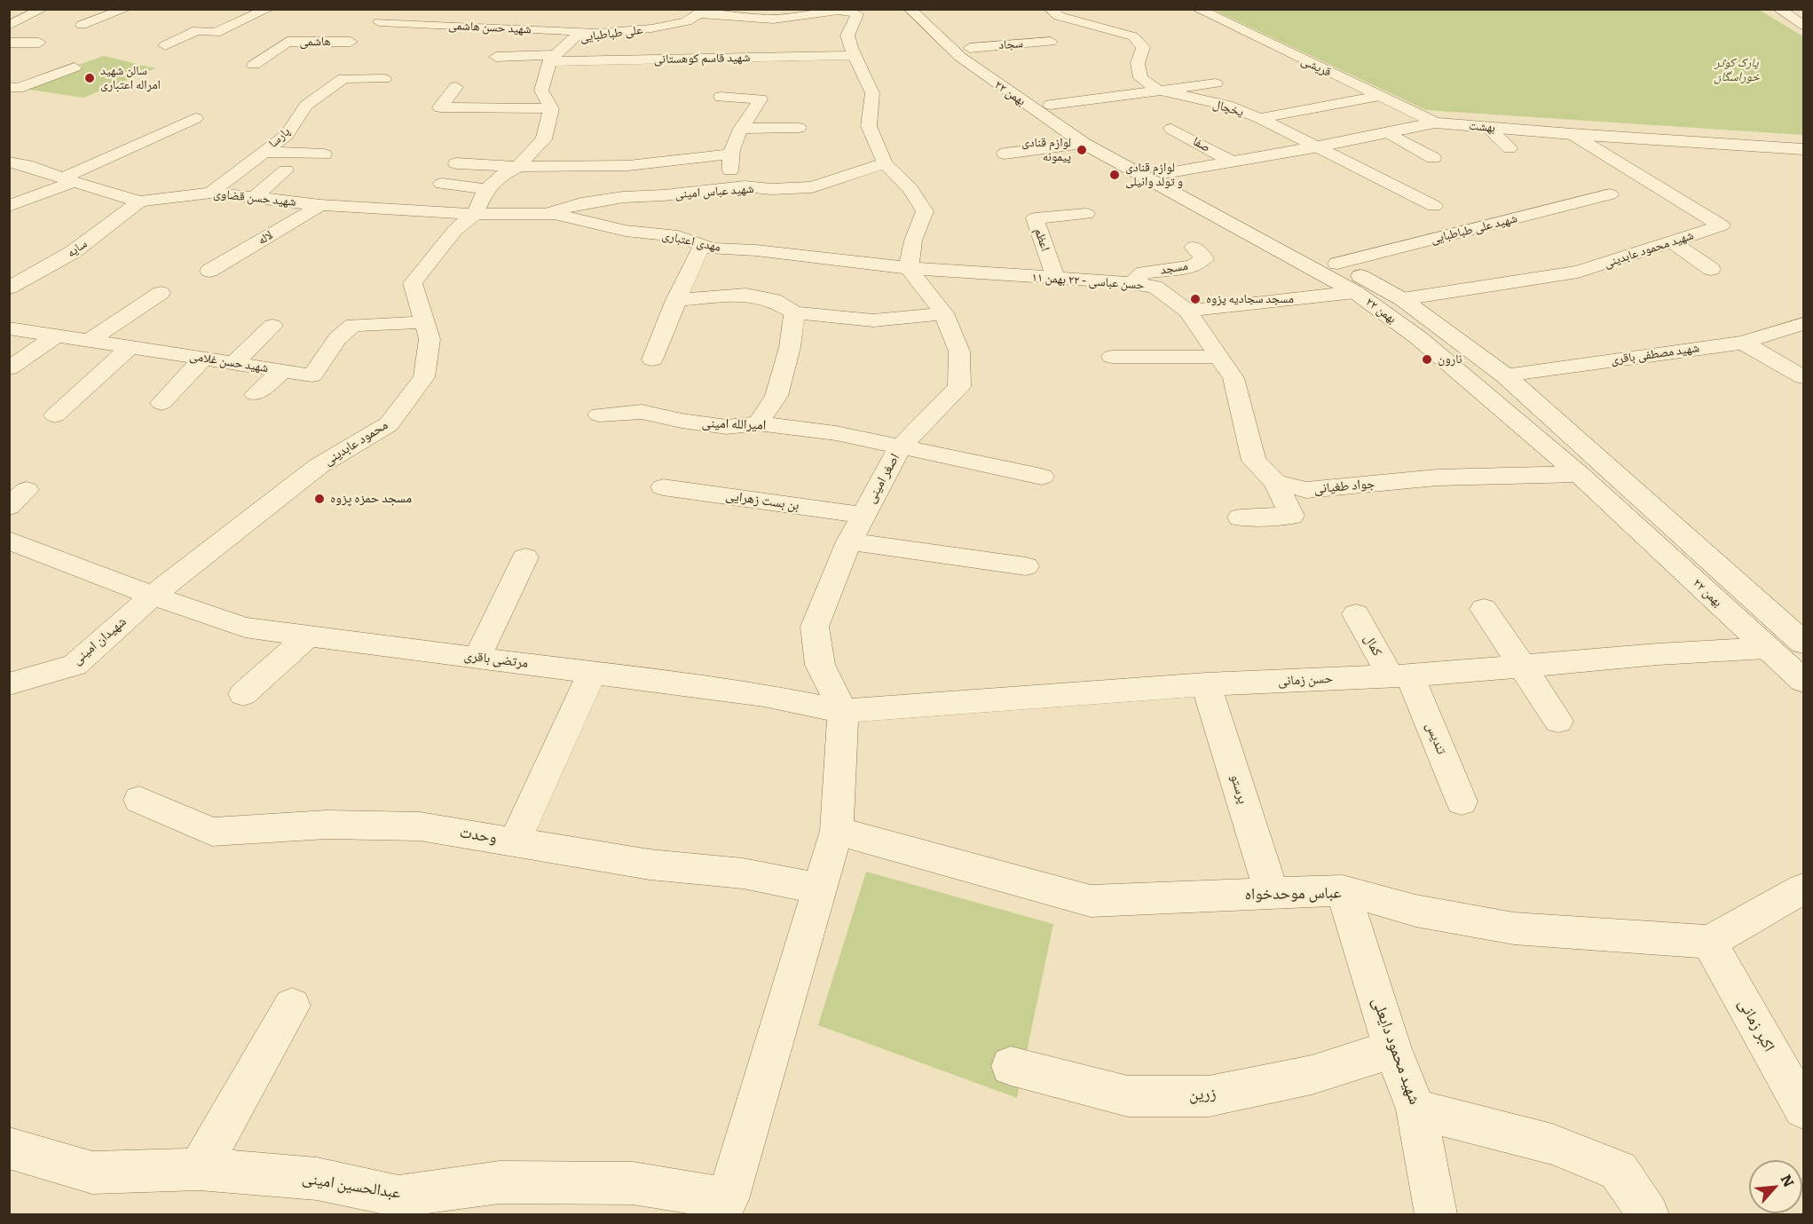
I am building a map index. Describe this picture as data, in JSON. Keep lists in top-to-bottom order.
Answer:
{
  "streets": {
    "main road": ["قریشی", "۲۲ بهمن", "بهشت"],
    "street": [
      "شهید حسن هاشمی",
      "علی طباطبایی",
      "هاشمی",
      "سجاد",
      "شهید قاسم کوهستانی",
      "یخچال",
      "پارسا",
      "صفا",
      "شهید عباس امینی",
      "شهید حسن قضاوی",
      "شهید علی طباطبایی",
      "لاله",
      "اعظم",
      "مهدی اعتباری",
      "سایه",
      "شهید محمود عابدینی",
      "مسجد",
      "حسن عباسی - ۲۲ بهمن ۱۱",
      "شهید مصطفی باقری",
      "شهید حسن غلامی",
      "امیرالله امینی",
      "محمود عابدینی",
      "اصغر امینی",
      "جواد طغیانی",
      "بن بست زهرایی",
      "شهیدان امینی",
      "کمال",
      "مرتضی باقری",
      "حسن زمانی",
      "تندیس",
      "پرستو",
      "وحدت",
      "عباس موحدخواه",
      "اکبر زمانی",
      "شهید محمود دایعلی",
      "زرین",
      "عبدالحسین امینی"
    ]
  },
  "crossings": [
    ["شهید حسن هاشمی", "علی طباطبایی"],
    ["علی طباطبایی", "شهید قاسم کوهستانی"],
    ["سجاد", "۲۲ بهمن"],
    ["قریشی", "بهشت"],
    ["۲۲ بهمن", "بهشت"],
    ["۲۲ بهمن", "شهید علی طباطبایی"],
    ["۲۲ بهمن", "شهید محمود عابدینی"],
    ["۲۲ بهمن", "شهید مصطفی باقری"],
    ["۲۲ بهمن", "جواد طغیانی"],
    ["۲۲ بهمن", "حسن زمانی"],
    ["یخچال", "بهشت"],
    ["بهشت", "صفا"],
    ["بهشت", "شهید محمود عابدینی"],
    ["پارسا", "شهید حسن قضاوی"],
    ["شهید عباس امینی", "مهدی اعتباری"],
    ["شهید حسن قضاوی", "لاله"],
    ["شهید حسن قضاوی", "مهدی اعتباری"],
    ["شهید حسن قضاوی", "سایه"],
    ["شهید حسن قضاوی", "محمود عابدینی"],
    ["اعظم", "حسن عباسی - ۲۲ بهمن ۱۱"],
    ["مهدی اعتباری", "حسن عباسی - ۲۲ بهمن ۱۱"],
    ["مهدی اعتباری", "محمود عابدینی"],
    ["مهدی اعتباری", "اصغر امینی"],
    ["مسجد", "حسن عباسی - ۲۲ بهمن ۱۱"],
    ["حسن عباسی - ۲۲ بهمن ۱۱", "اصغر امینی"],
    ["شهید حسن غلامی", "محمود عابدینی"],
    ["امیرالله امینی", "اصغر امینی"],
    ["محمود عابدینی", "شهیدان امینی"],
    ["محمود عابدینی", "مرتضی باقری"],
    ["اصغر امینی", "بن بست زهرایی"],
    ["اصغر امینی", "مرتضی باقری"],
    ["اصغر امینی", "حسن زمانی"],
    ["شهیدان امینی", "مرتضی باقری"],
    ["کمال", "حسن زمانی"],
    ["کمال", "تندیس"],
    ["مرتضی باقری", "حسن زمانی"],
    ["حسن زمانی", "تندیس"],
    ["حسن زمانی", "پرستو"],
    ["پرستو", "عباس موحدخواه"],
    ["عباس موحدخواه", "اکبر زمانی"],
    ["عباس موحدخواه", "شهید محمود دایعلی"],
    ["شهید محمود دایعلی", "زرین"]
  ],
  "parks": ["پارک کوثر خوراسگان"],
  "places": [
    "سالن شهید امراله اعتباری",
    "لوازم قنادی پیمونه",
    "لوازم قنادی و تولد وانیلی",
    "مسجد سجادیه پزوه",
    "نارون",
    "مسجد حمزه پزوه"
  ],
  "north": "top right"
}
